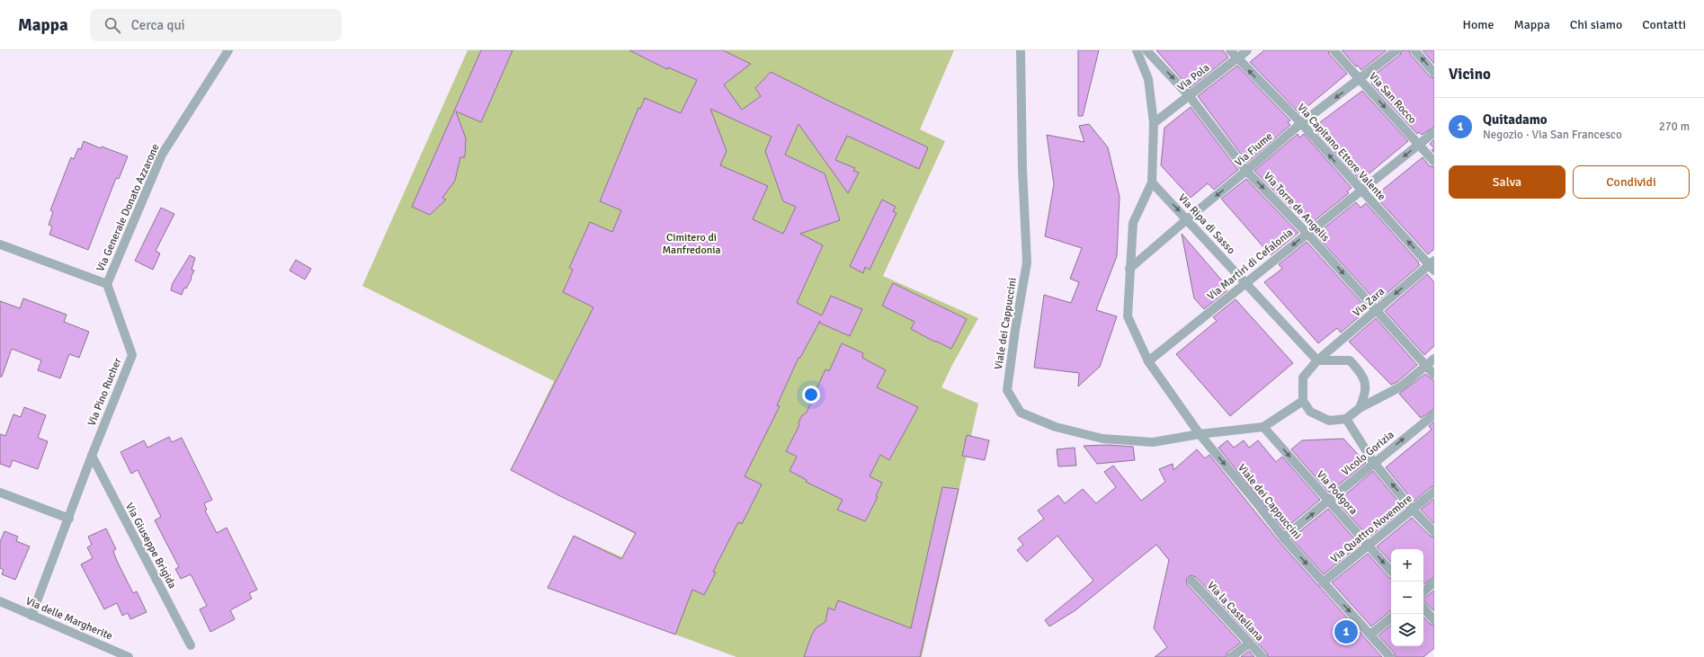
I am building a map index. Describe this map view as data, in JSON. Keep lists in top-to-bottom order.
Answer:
{
  "streets": {
    "street": [
      "Via Pola",
      "Via San Rocco",
      "Via Fiume",
      "Via Capitano Ettore Valente",
      "Via Torre de Angelis",
      "Via Generale Donato Azzarone",
      "Via Ripa di Sasso",
      "Via Martiri di Cefalonia",
      "Via Zara",
      "Viale dei Cappuccini",
      "Via Pino Rucher",
      "Vicolo Gorizia",
      "Via Podgora",
      "Via Quattro Novembre",
      "Via Giuseppe Brigida",
      "Via la Castellana",
      "Via delle Margherite"
    ]
  },
  "crossings": [
    ["Via Pola", "Via Capitano Ettore Valente"],
    ["Via Pola", "Via Torre de Angelis"],
    ["Via San Rocco", "Via Fiume"],
    ["Via San Rocco", "Via Martiri di Cefalonia"],
    ["Via Fiume", "Via Capitano Ettore Valente"],
    ["Via Fiume", "Via Torre de Angelis"],
    ["Via Fiume", "Via Ripa di Sasso"],
    ["Via Capitano Ettore Valente", "Via Martiri di Cefalonia"],
    ["Via Capitano Ettore Valente", "Via Zara"],
    ["Via Torre de Angelis", "Via Martiri di Cefalonia"],
    ["Via Torre de Angelis", "Via Zara"],
    ["Via Generale Donato Azzarone", "Via Pino Rucher"],
    ["Via Ripa di Sasso", "Via Martiri di Cefalonia"],
    ["Via Ripa di Sasso", "Via Zara"],
    ["Viale dei Cappuccini", "Vicolo Gorizia"],
    ["Viale dei Cappuccini", "Via Podgora"],
    ["Viale dei Cappuccini", "Via Quattro Novembre"],
    ["Via Pino Rucher", "Via Giuseppe Brigida"],
    ["Via Pino Rucher", "Via delle Margherite"],
    ["Vicolo Gorizia", "Via Podgora"],
    ["Via Podgora", "Via Quattro Novembre"]
  ],
  "one_way": [
    "Via Fiume",
    "Via Capitano Ettore Valente",
    "Via Torre de Angelis",
    "Via Martiri di Cefalonia",
    "Via Zara"
  ],
  "parks": ["Cimitero di Manfredonia"],
  "page": {
    "header": "Mappa",
    "search": "Cerca qui",
    "nav": [
      "Home",
      "Mappa",
      "Chi siamo",
      "Contatti"
    ],
    "heading": "Vicino",
    "list": [
      {
        "mark": "1",
        "name": "Quitadamo",
        "note": "Negozio · Via San Francesco",
        "value": "270 m"
      }
    ],
    "buttons": ["Salva", "Condividi"],
    "map_buttons": ["+", "−"],
    "pins": "1"
  }
}
